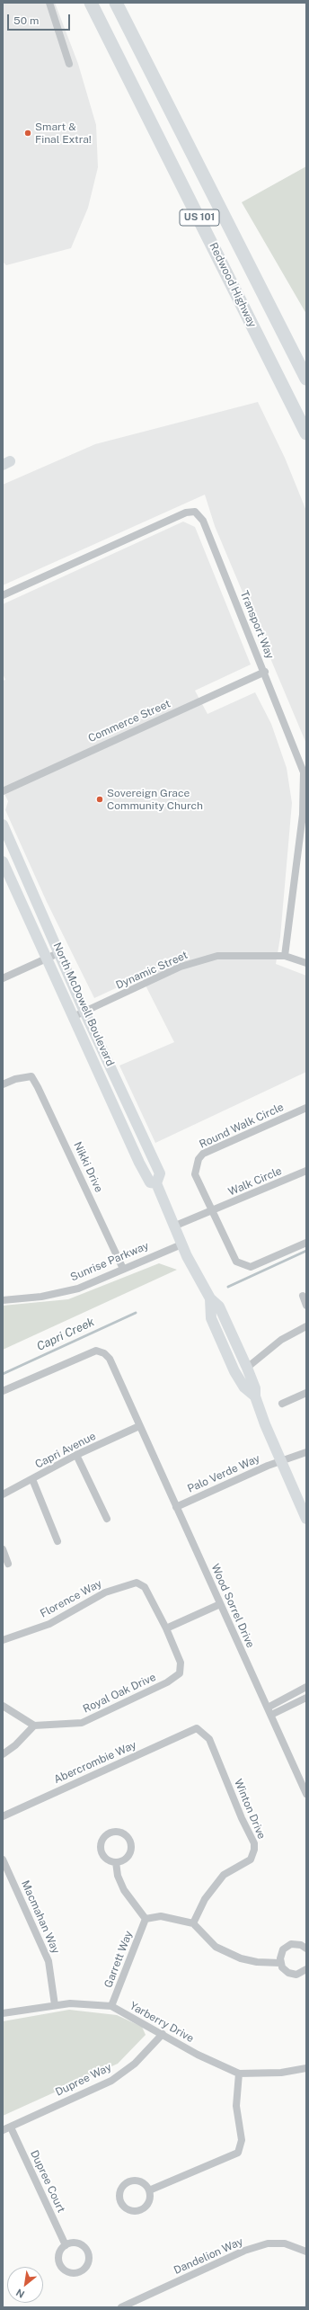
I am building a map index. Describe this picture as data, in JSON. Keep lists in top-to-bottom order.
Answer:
{
  "streets": {
    "highway": ["US 101", "Redwood Highway"],
    "main road": ["North McDowell Boulevard"],
    "street": [
      "Transport Way",
      "Commerce Street",
      "Dynamic Street",
      "Round Walk Circle",
      "Nikki Drive",
      "Walk Circle",
      "Sunrise Parkway",
      "Capri Avenue",
      "Palo Verde Way",
      "Florence Way",
      "Wood Sorrel Drive",
      "Royal Oak Drive",
      "Abercrombie Way",
      "Winton Drive",
      "Macmahan Way",
      "Garrett Way",
      "Yarberry Drive",
      "Dupree Way",
      "Dupree Court",
      "Dandelion Way"
    ]
  },
  "crossings": [
    ["Transport Way", "Commerce Street"],
    ["Transport Way", "Dynamic Street"],
    ["Dynamic Street", "North McDowell Boulevard"],
    ["North McDowell Boulevard", "Sunrise Parkway"],
    ["North McDowell Boulevard", "Palo Verde Way"],
    ["Round Walk Circle", "Walk Circle"],
    ["Nikki Drive", "Sunrise Parkway"],
    ["Capri Avenue", "Wood Sorrel Drive"],
    ["Palo Verde Way", "Wood Sorrel Drive"],
    ["Florence Way", "Royal Oak Drive"],
    ["Abercrombie Way", "Winton Drive"],
    ["Macmahan Way", "Yarberry Drive"],
    ["Garrett Way", "Yarberry Drive"],
    ["Yarberry Drive", "Dupree Way"],
    ["Dupree Way", "Dupree Court"]
  ],
  "water": ["Capri Creek"],
  "places": ["Smart & Final Extra!", "Sovereign Grace Community Church"],
  "scale_bar": "50 m",
  "north": "bottom left"
}
